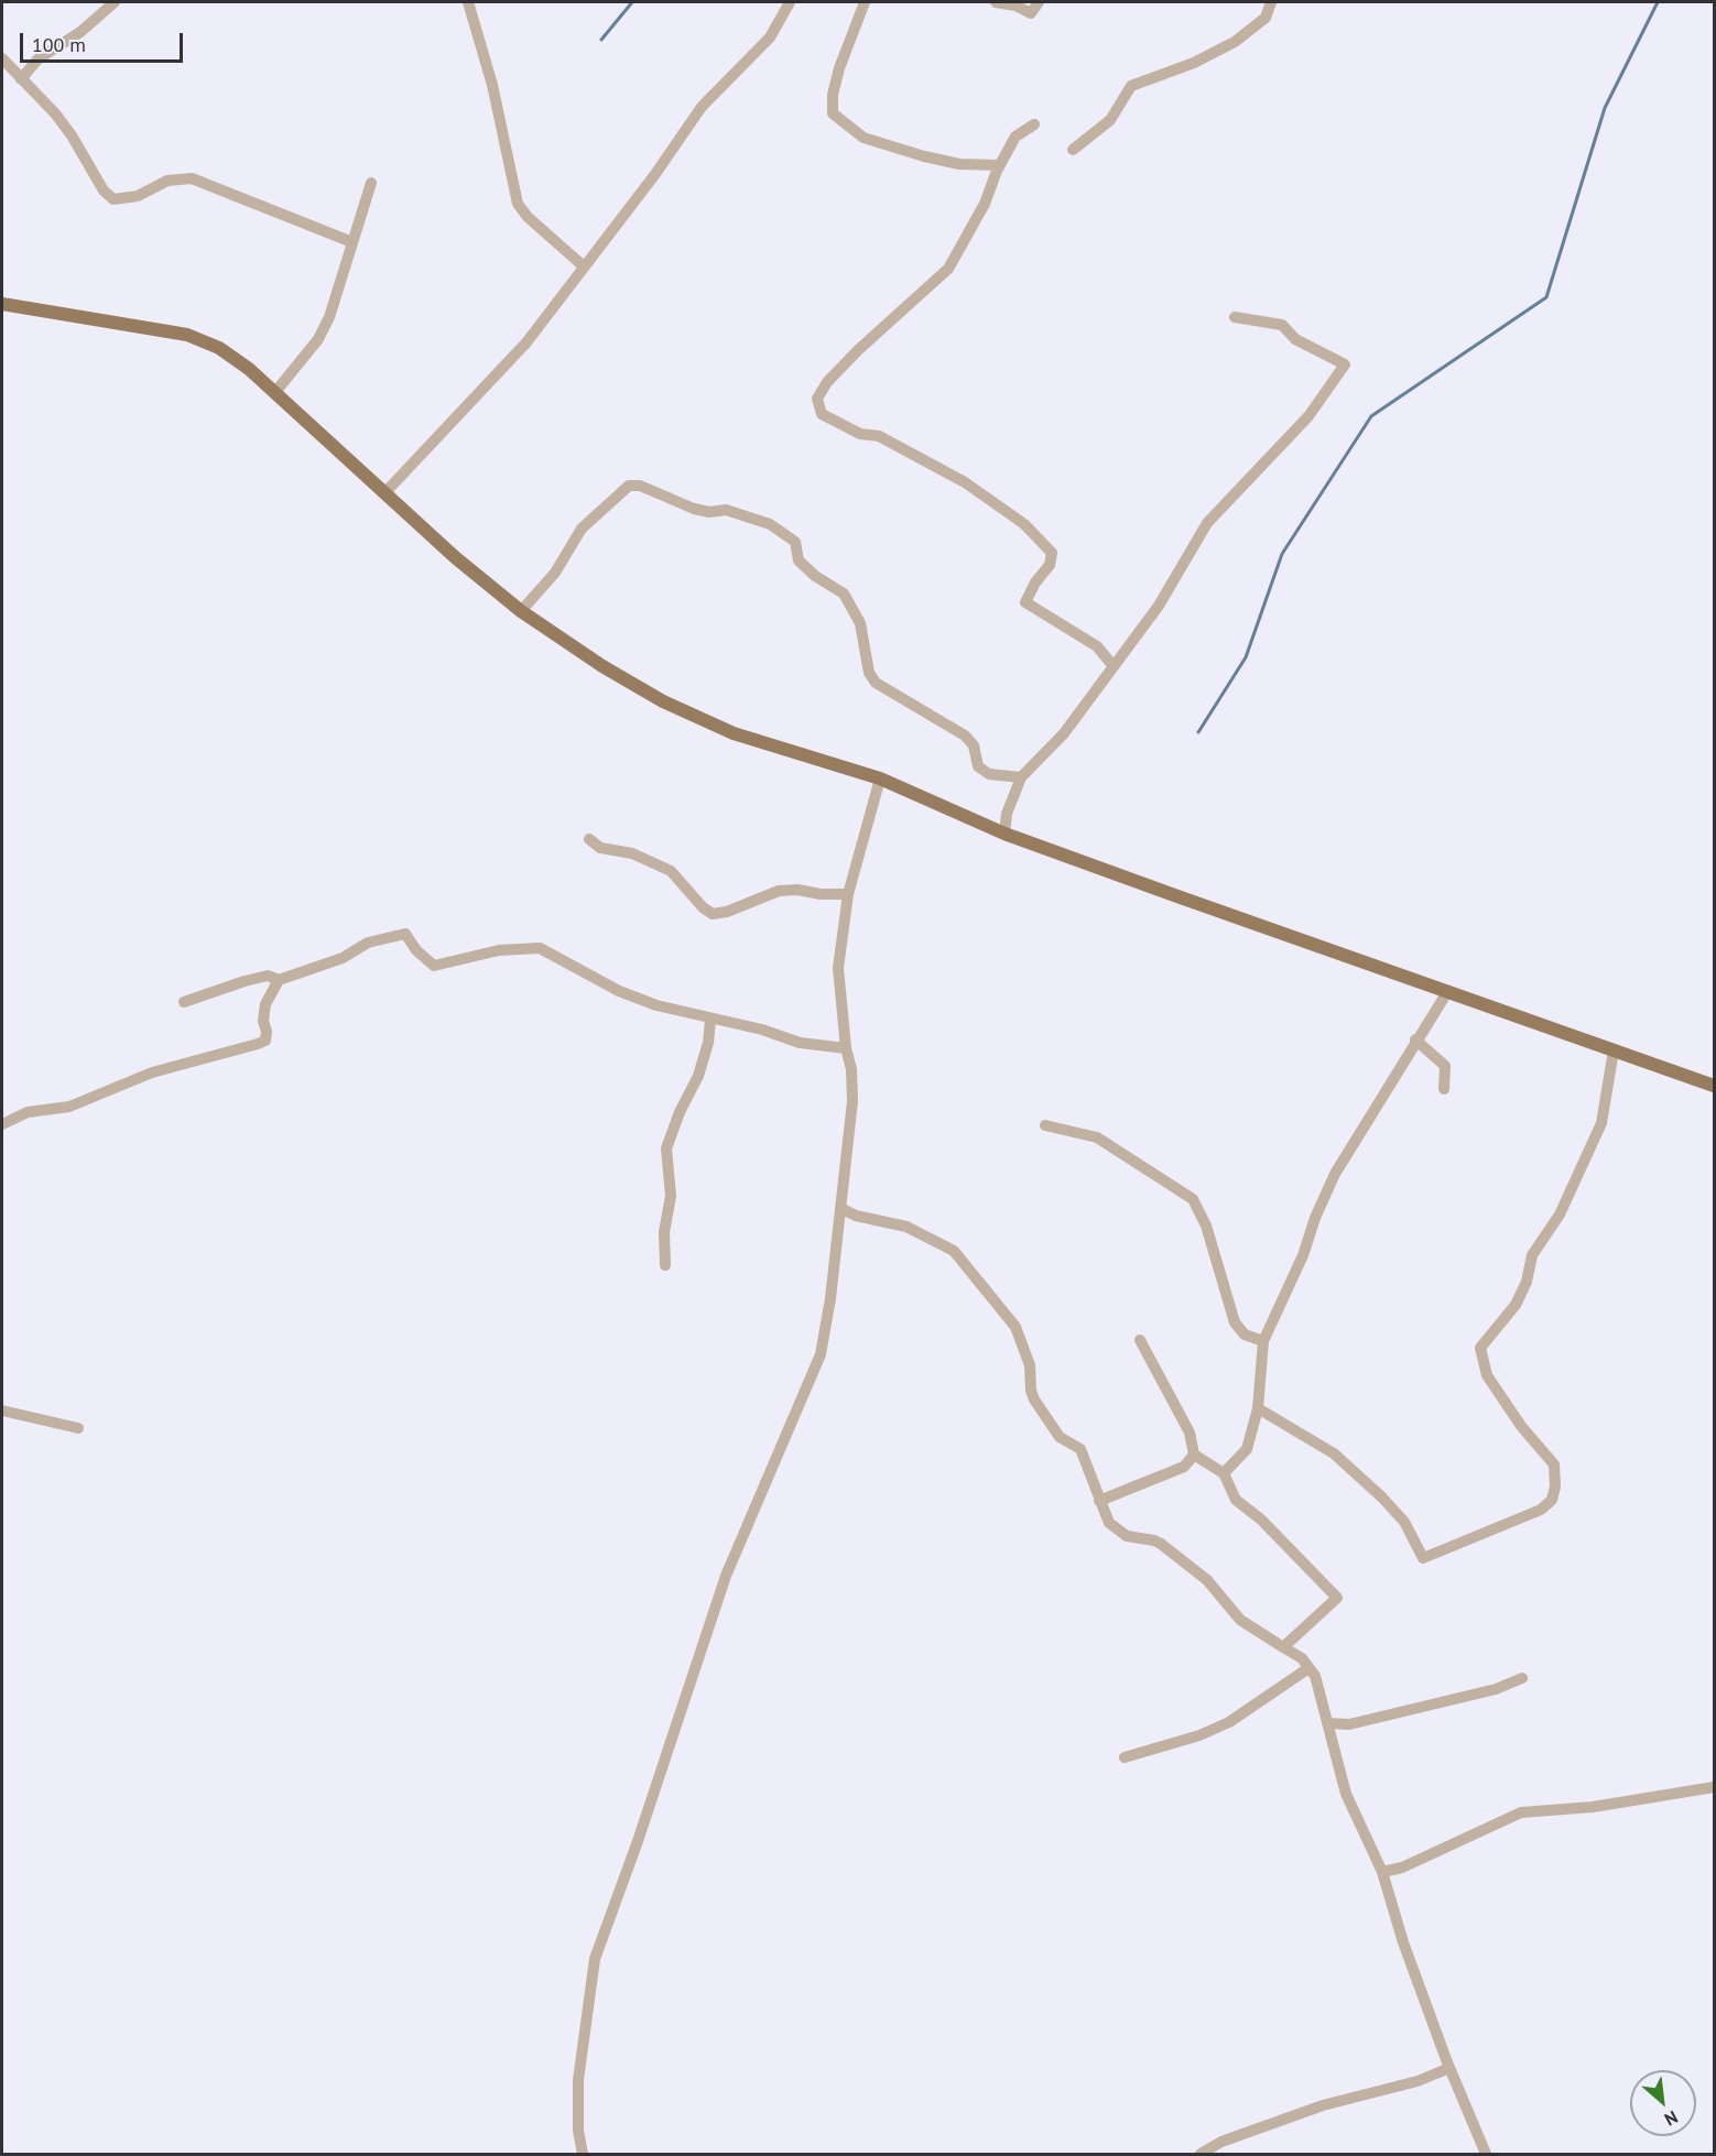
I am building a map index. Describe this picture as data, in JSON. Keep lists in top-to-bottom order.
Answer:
{
  "scale_bar": "100 m",
  "north": "bottom right"
}
